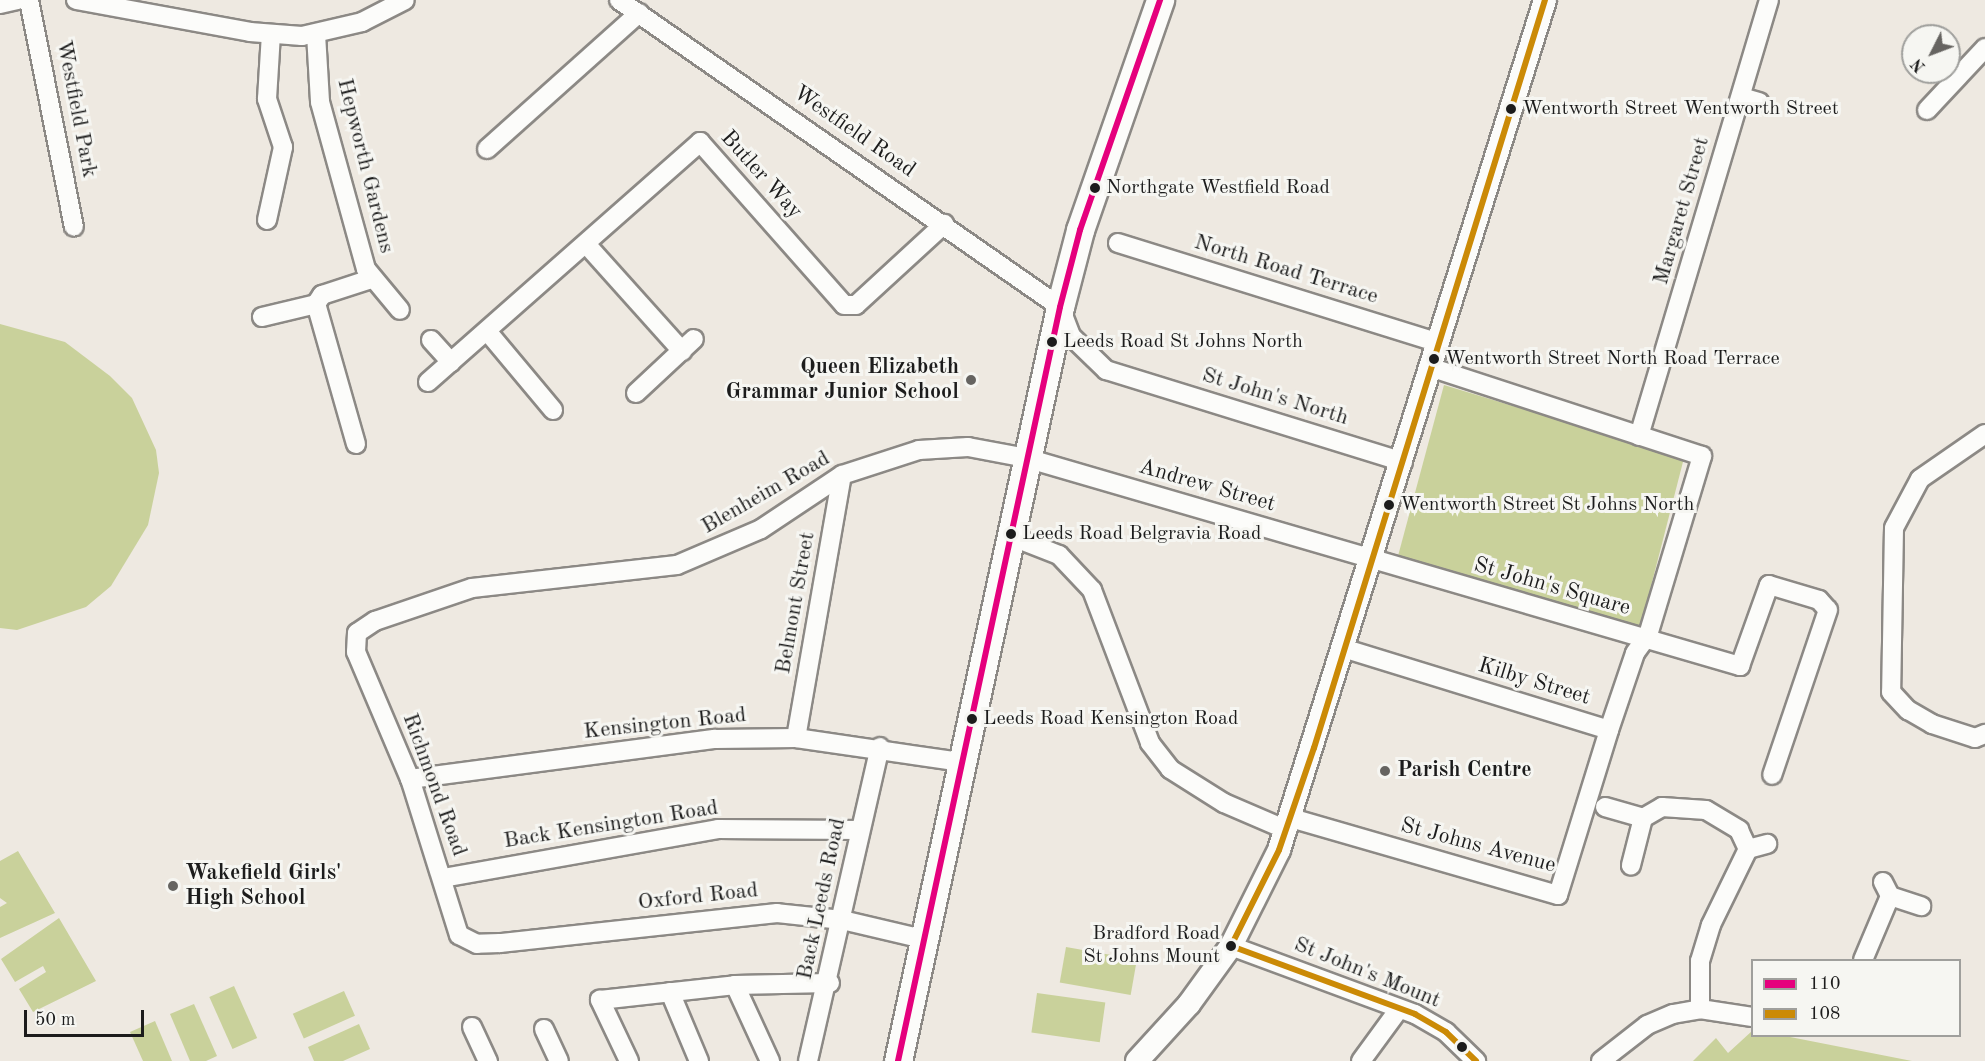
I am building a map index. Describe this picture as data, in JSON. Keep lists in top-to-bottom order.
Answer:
{
  "streets": {
    "street": [
      "Westfield Park",
      "Westfield Road",
      "Hepworth Gardens",
      "Butler Way",
      "Margaret Street",
      "North Road Terrace",
      "St John's North",
      "Andrew Street",
      "Blenheim Road",
      "St John's Square",
      "Belmont Street",
      "Kilby Street",
      "Kensington Road",
      "Richmond Road",
      "Back Kensington Road",
      "St Johns Avenue",
      "Oxford Road",
      "Back Leeds Road",
      "St John's Mount"
    ]
  },
  "crossings": [
    ["Westfield Road", "Butler Way"],
    ["Westfield Road", "St John's North"],
    ["Margaret Street", "St John's Square"],
    ["Andrew Street", "Blenheim Road"],
    ["Andrew Street", "St John's Square"],
    ["Blenheim Road", "Belmont Street"],
    ["Blenheim Road", "Richmond Road"],
    ["St John's Square", "Kilby Street"],
    ["Belmont Street", "Kensington Road"],
    ["Kilby Street", "St Johns Avenue"],
    ["Kensington Road", "Richmond Road"],
    ["Kensington Road", "Back Leeds Road"],
    ["Richmond Road", "Back Kensington Road"],
    ["Richmond Road", "Oxford Road"],
    ["Back Kensington Road", "Back Leeds Road"],
    ["Oxford Road", "Back Leeds Road"]
  ],
  "places": [
    "Wentworth Street Wentworth Street",
    "Northgate Westfield Road",
    "Leeds Road St Johns North",
    "Wentworth Street North Road Terrace",
    "Queen Elizabeth Grammar Junior School",
    "Wentworth Street St Johns North",
    "Leeds Road Belgravia Road",
    "Leeds Road Kensington Road",
    "Parish Centre",
    "Wakefield Girls' High School",
    "Bradford Road St Johns Mount"
  ],
  "lines": ["transit line 110", "transit line 108"],
  "legend": ["110", "108"],
  "scale_bar": "50 m",
  "north": "bottom left"
}
